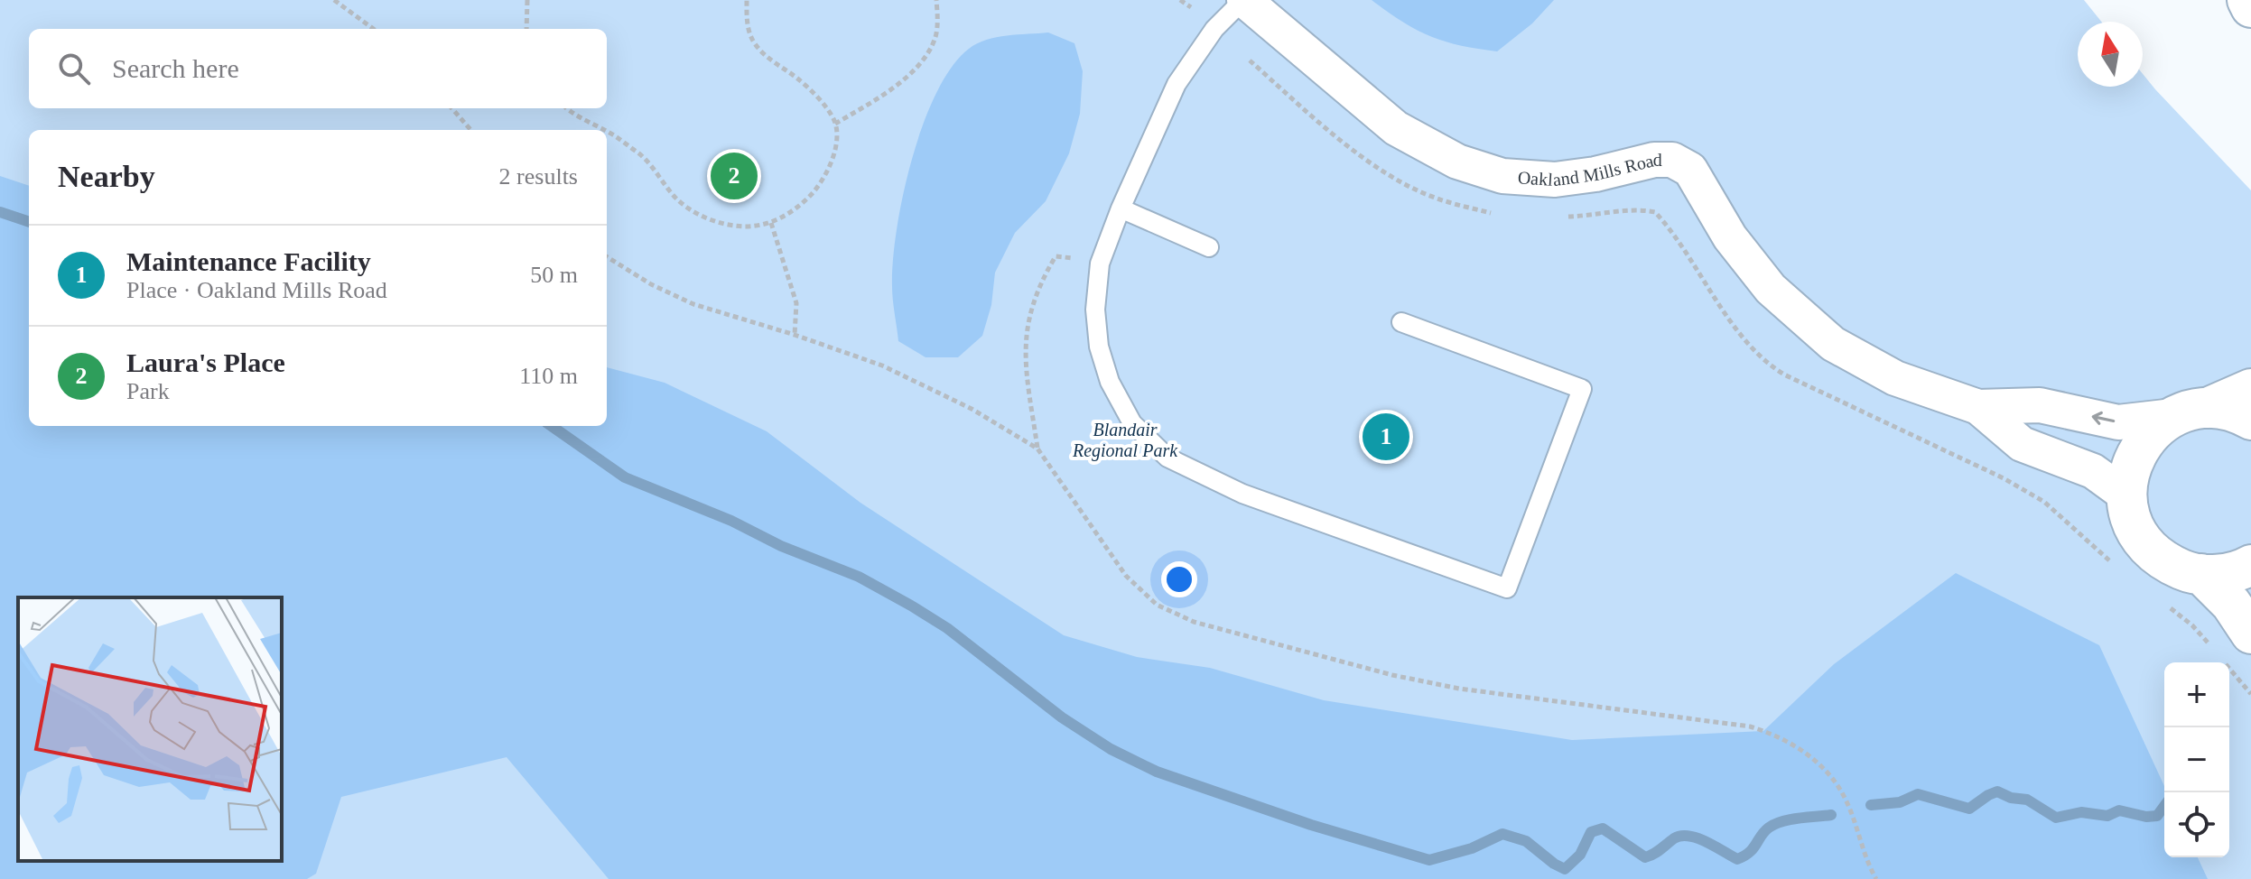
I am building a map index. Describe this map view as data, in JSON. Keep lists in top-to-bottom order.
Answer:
{
  "streets": {
    "street": ["Oakland Mills Road"]
  },
  "parks": ["Blandair Regional Park"],
  "north": "top",
  "page": {
    "search": "Search here",
    "heading": ["Nearby", "2 results"],
    "pins": ["2", "1"],
    "list": [
      {
        "mark": "1",
        "name": "Maintenance Facility",
        "note": "Place · Oakland Mills Road",
        "value": "50 m"
      },
      {
        "mark": "2",
        "name": "Laura's Place",
        "note": "Park",
        "value": "110 m"
      }
    ],
    "map_buttons": ["+", "−"]
  }
}
